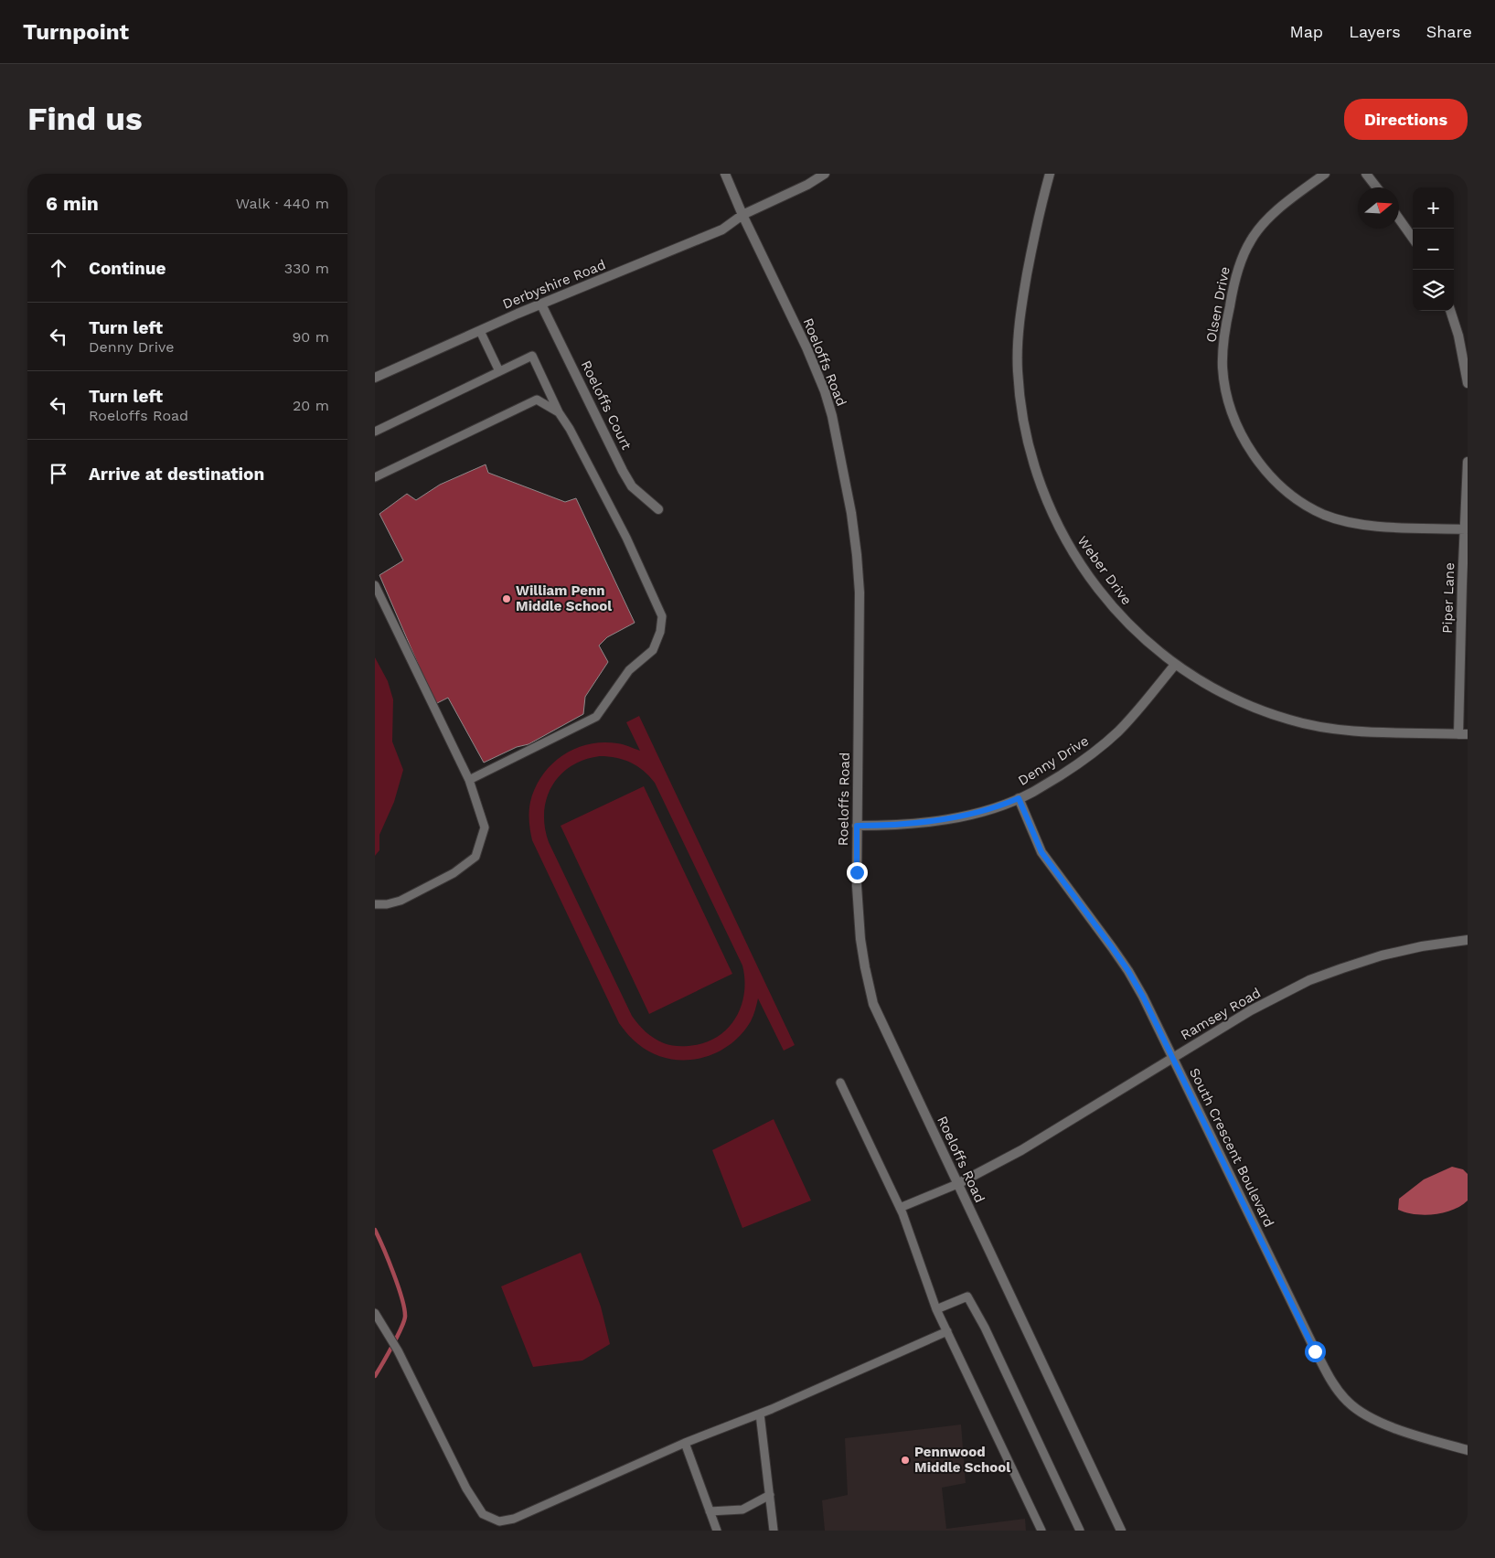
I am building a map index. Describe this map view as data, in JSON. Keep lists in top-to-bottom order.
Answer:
{
  "streets": {
    "street": [
      "Derbyshire Road",
      "Olsen Drive",
      "Roeloffs Road",
      "Roeloffs Court",
      "Weber Drive",
      "Piper Lane",
      "Denny Drive",
      "Ramsey Road",
      "South Crescent Boulevard"
    ]
  },
  "crossings": [
    ["Derbyshire Road", "Roeloffs Road"],
    ["Derbyshire Road", "Roeloffs Court"],
    ["Olsen Drive", "Piper Lane"],
    ["Roeloffs Road", "Denny Drive"],
    ["Roeloffs Road", "Ramsey Road"],
    ["Weber Drive", "Piper Lane"],
    ["Weber Drive", "Denny Drive"],
    ["Denny Drive", "South Crescent Boulevard"],
    ["Ramsey Road", "South Crescent Boulevard"]
  ],
  "places": ["William Penn Middle School", "Pennwood Middle School"],
  "north": "right",
  "page": {
    "header": "Turnpoint",
    "nav": ["Map", "Layers", "Share"],
    "buttons": "Directions",
    "title": "Find us",
    "heading": ["6 min", "Walk · 440 m"],
    "map_buttons": ["+", "−"],
    "list": [
      ["Continue", "330 m"],
      ["Turn left", "Denny Drive", "90 m"],
      ["Turn left", "Roeloffs Road", "20 m"],
      "Arrive at destination"
    ]
  }
}
